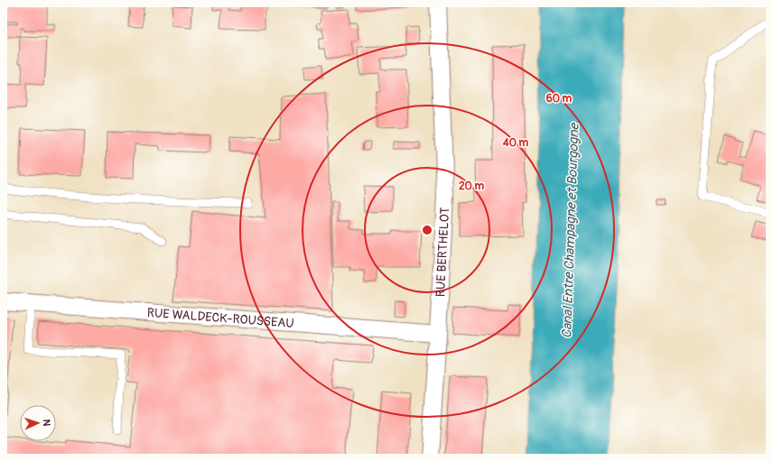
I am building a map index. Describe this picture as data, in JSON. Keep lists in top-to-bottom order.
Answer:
{
  "streets": {
    "street": ["RUE BERTHELOT", "RUE WALDECK-ROUSSEAU"]
  },
  "crossings": [
    ["RUE BERTHELOT", "RUE WALDECK-ROUSSEAU"]
  ],
  "water": ["Canal Entre Champagne et Bourgogne"],
  "north": "right",
  "rings": ["60 m", "40 m", "20 m"]
}
